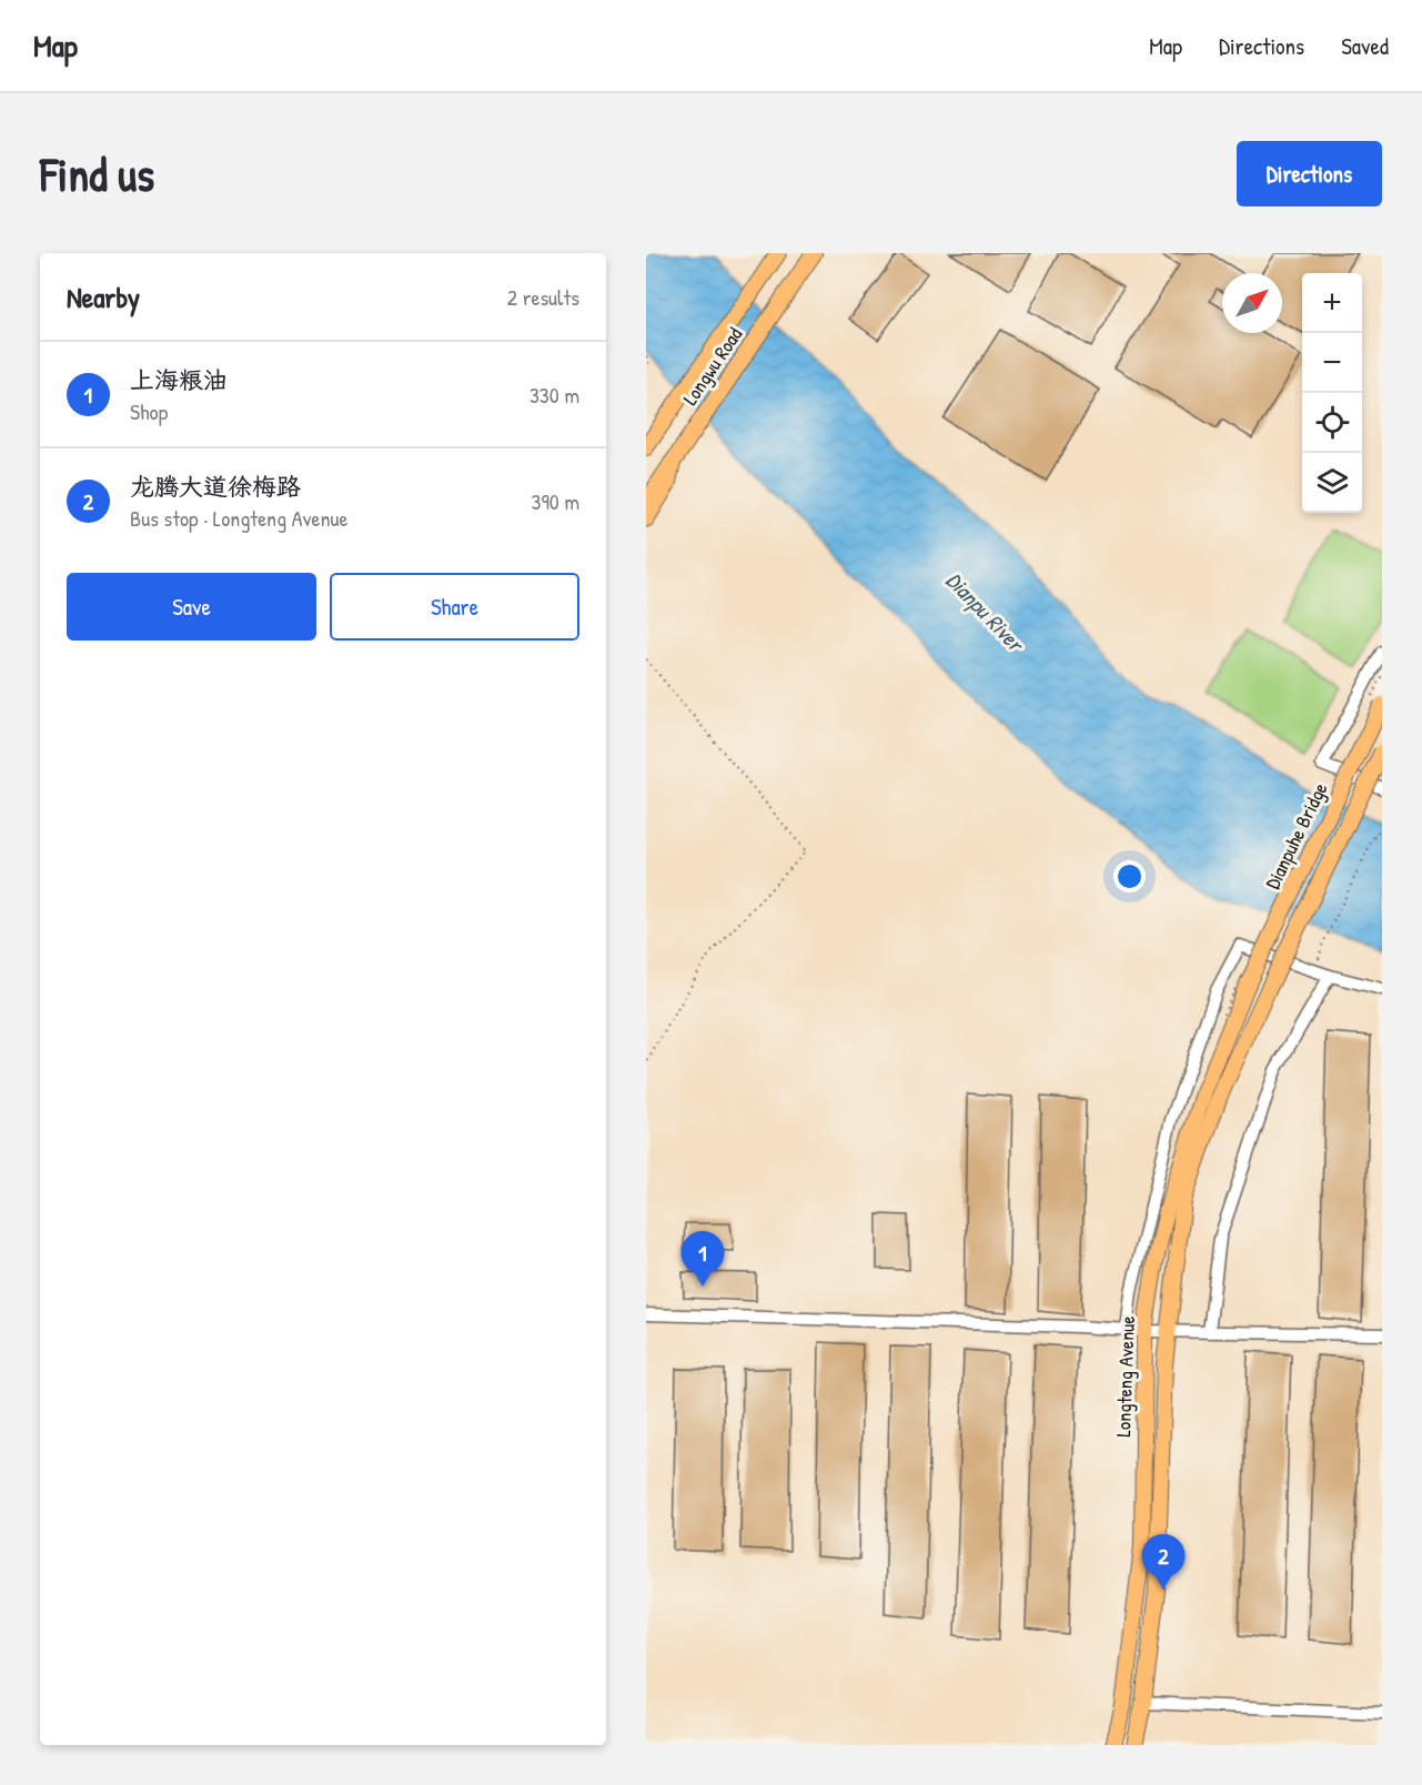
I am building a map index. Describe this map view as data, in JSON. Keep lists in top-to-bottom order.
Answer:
{
  "streets": {
    "main road": ["Longwu Road", "Dianpuhe Bridge", "Longteng Avenue"]
  },
  "crossings": [
    ["Dianpuhe Bridge", "Longteng Avenue"]
  ],
  "water": ["Dianpu River"],
  "north": "top right",
  "page": {
    "header": "Map",
    "nav": ["Map", "Directions", "Saved"],
    "buttons": [
      "Directions",
      ["Save", "Share"]
    ],
    "title": "Find us",
    "heading": ["Nearby", "2 results"],
    "map_buttons": ["+", "−"],
    "list": [
      {
        "mark": "1",
        "name": "上海粮油",
        "note": "Shop",
        "value": "330 m"
      },
      {
        "mark": "2",
        "name": "龙腾大道徐梅路",
        "note": "Bus stop · Longteng Avenue",
        "value": "390 m"
      }
    ],
    "pins": ["1", "2"]
  }
}
